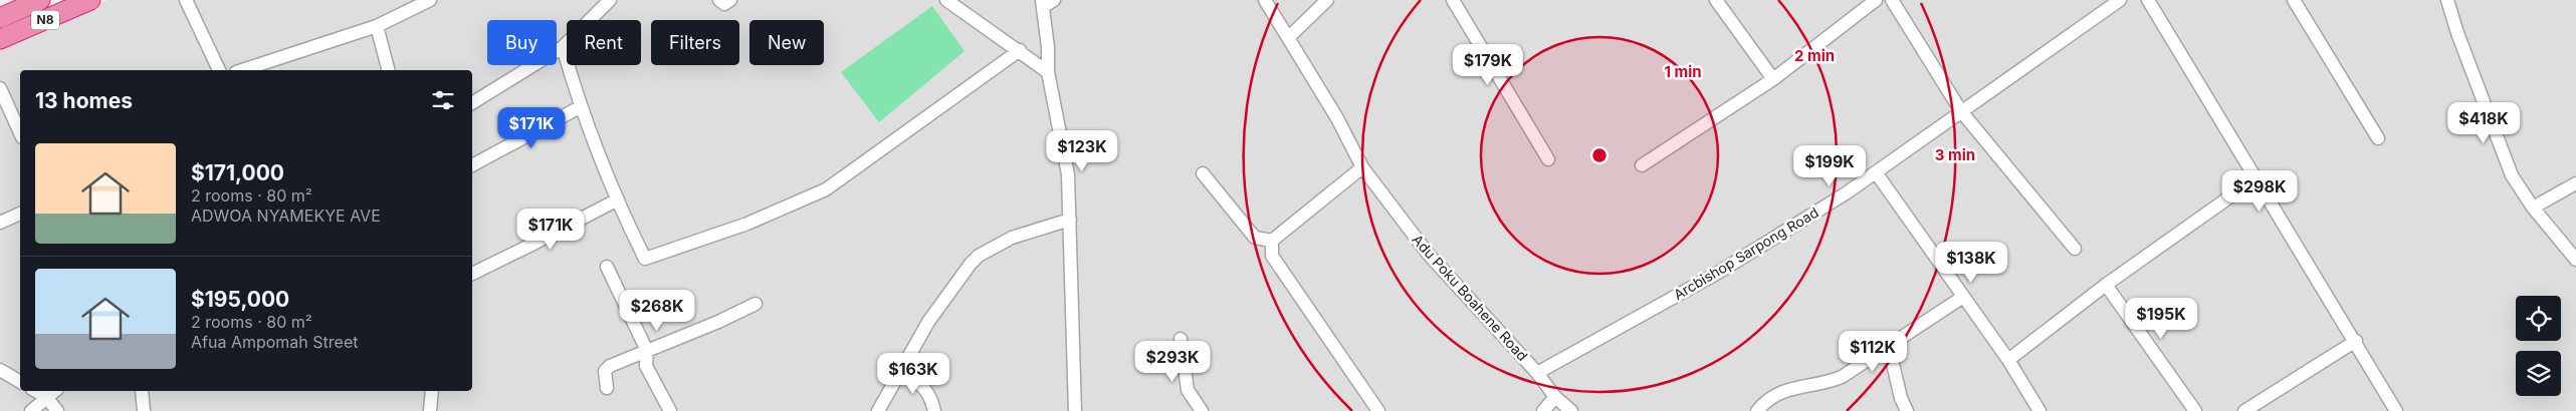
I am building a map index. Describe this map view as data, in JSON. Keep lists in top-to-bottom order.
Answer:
{
  "streets": {
    "highway": ["N8"],
    "street": ["Arcbishop Sarpong Road", "Adu Poku Boahene Road"]
  },
  "crossings": [
    ["Arcbishop Sarpong Road", "Adu Poku Boahene Road"]
  ],
  "page": {
    "chip": [
      "Buy",
      "Rent",
      "Filters",
      "New"
    ],
    "price": [
      "$179K",
      "$418K",
      "$171K",
      "$123K",
      "$199K",
      "$298K",
      "$171K",
      "$138K",
      "$268K",
      "$195K",
      "$112K",
      "$293K",
      "$163K"
    ],
    "heading": "13 homes",
    "list": [
      {
        "name": "$171,000",
        "note": "2 rooms · 80 m² · ADWOA NYAMEKYE AVE"
      },
      {
        "name": "$195,000",
        "note": "2 rooms · 80 m² · Afua Ampomah Street"
      }
    ]
  },
  "rings": ["2 min", "1 min", "3 min"]
}
